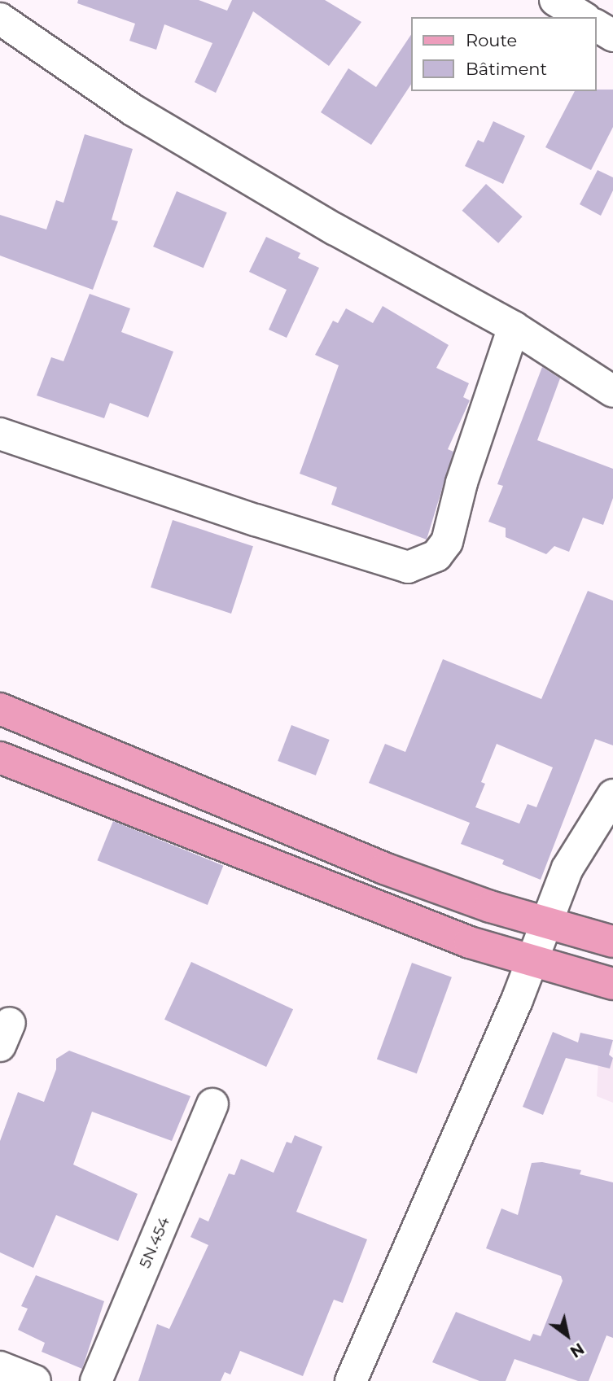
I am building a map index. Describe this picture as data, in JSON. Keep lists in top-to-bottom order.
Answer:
{
  "streets": {
    "street": ["5N.454"]
  },
  "legend": ["Route", "Bâtiment"],
  "north": "bottom right"
}
